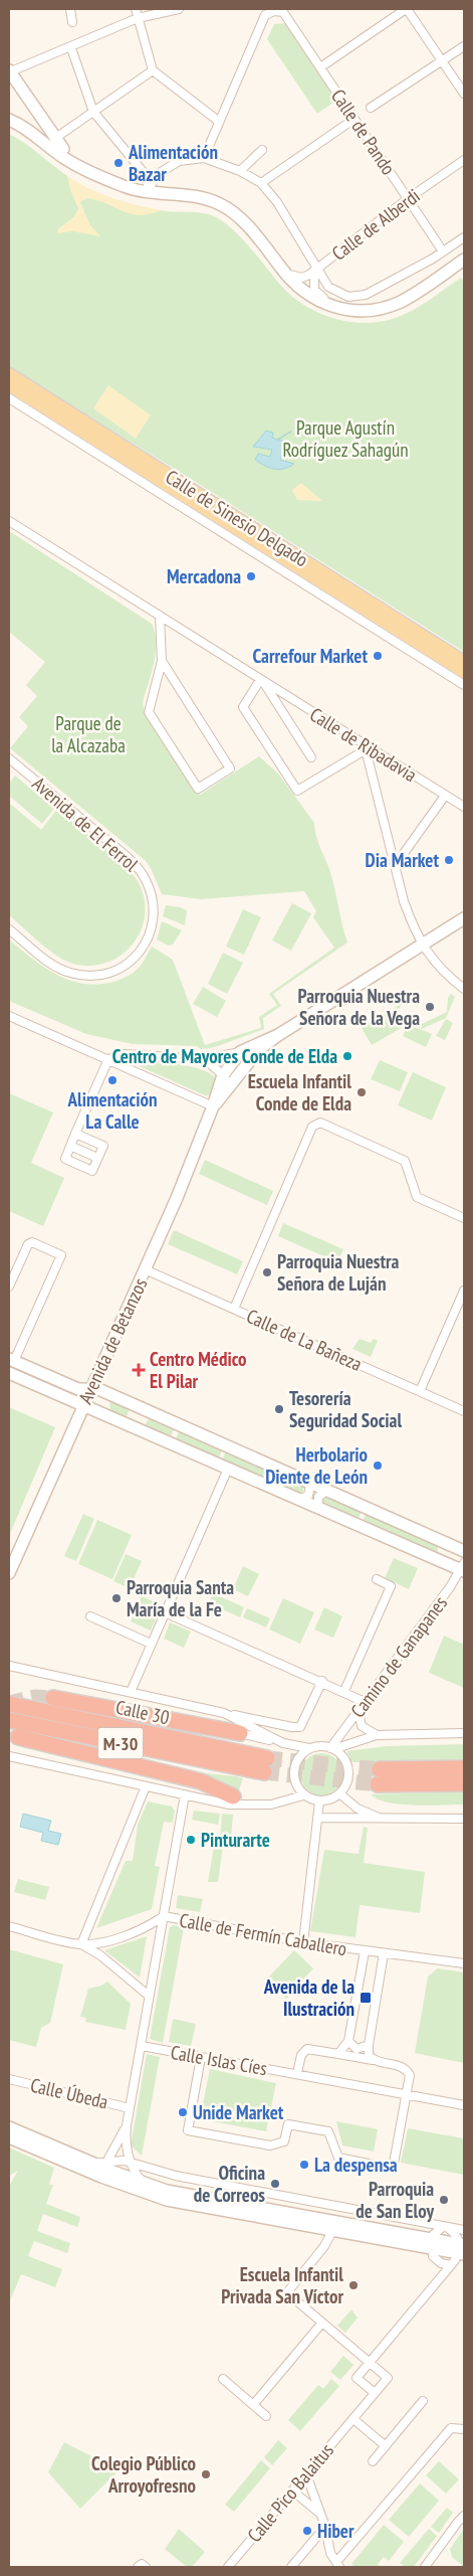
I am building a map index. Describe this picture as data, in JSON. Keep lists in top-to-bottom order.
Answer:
{
  "streets": {
    "highway": ["Calle 30", "M-30"],
    "main road": ["Calle de Sinesio Delgado"],
    "street": [
      "Calle de Pando",
      "Calle de Alberdi",
      "Calle de Ribadavia",
      "Avenida de El Ferrol",
      "Calle de La Bañeza",
      "Avenida de Betanzos",
      "Camino de Ganapanes",
      "Calle de Fermín Caballero",
      "Calle Islas Cíes",
      "Calle Úbeda",
      "Calle Pico Balaitus"
    ]
  },
  "crossings": [
    ["Calle de Pando", "Calle de Alberdi"],
    ["Calle de La Bañeza", "Avenida de Betanzos"]
  ],
  "parks": ["Parque Agustín Rodríguez Sahagún", "Parque de la Alcazaba"],
  "places": {
    "other": [
      "Alimentación Bazar",
      "Mercadona",
      "Carrefour Market",
      "Dia Market",
      "Parroquia Nuestra Señora de la Vega",
      "Centro de Mayores Conde de Elda",
      "Alimentación La Calle",
      "Escuela Infantil Conde de Elda",
      "Parroquia Nuestra Señora de Luján",
      "Tesorería Seguridad Social",
      "Herbolario Diente de León",
      "Parroquia Santa María de la Fe",
      "Pinturarte",
      "Unide Market",
      "La despensa",
      "Oficina de Correos",
      "Parroquia de San Eloy",
      "Escuela Infantil Privada San Víctor",
      "Colegio Público Arroyofresno",
      "Hiber"
    ],
    "health": ["Centro Médico El Pilar"],
    "transit": ["Avenida de la Ilustración"]
  }
}
